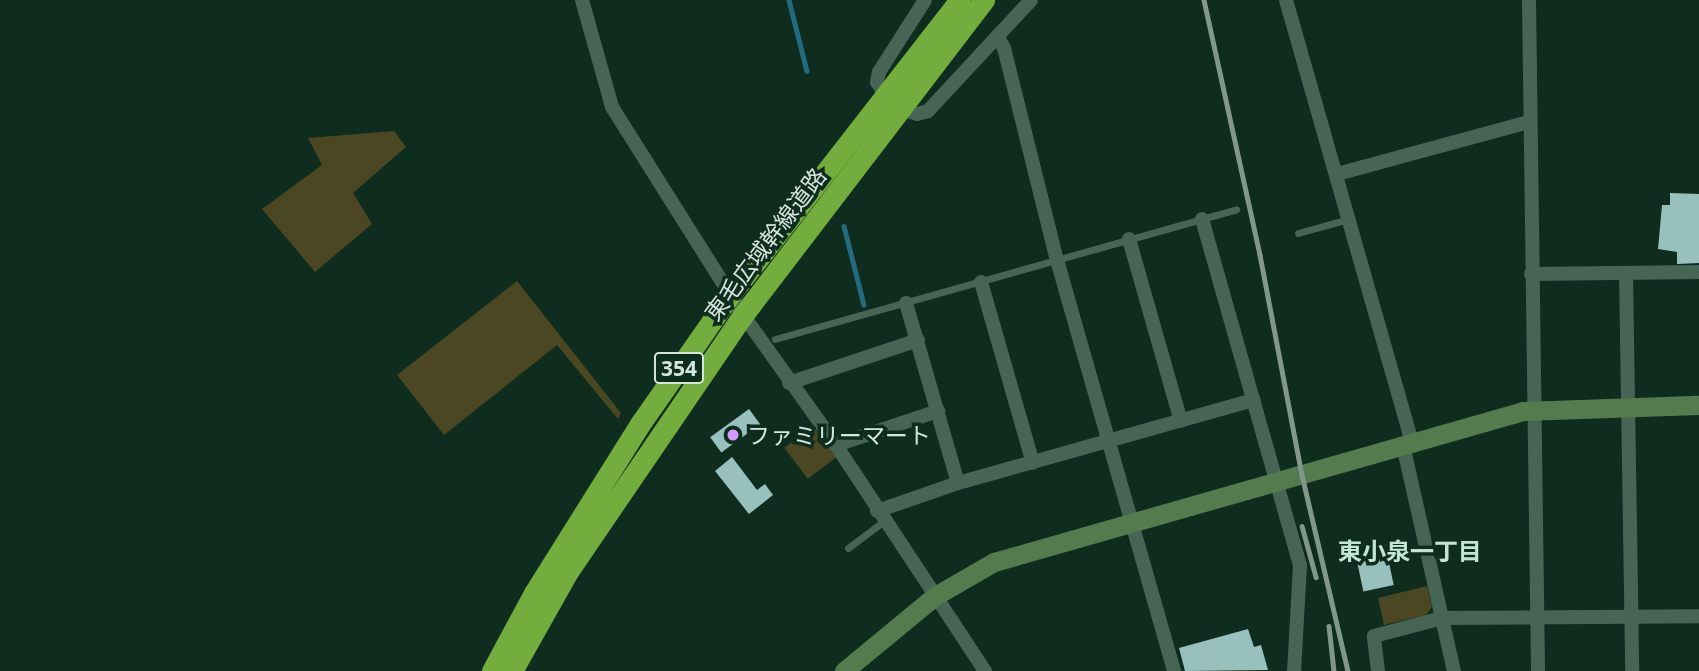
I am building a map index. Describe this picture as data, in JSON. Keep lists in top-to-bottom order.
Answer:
{
  "streets": {
    "highway": ["東毛広域幹線道路", "354"]
  },
  "districts": ["東小泉一丁目"],
  "places": ["ファミリーマート"]
}
